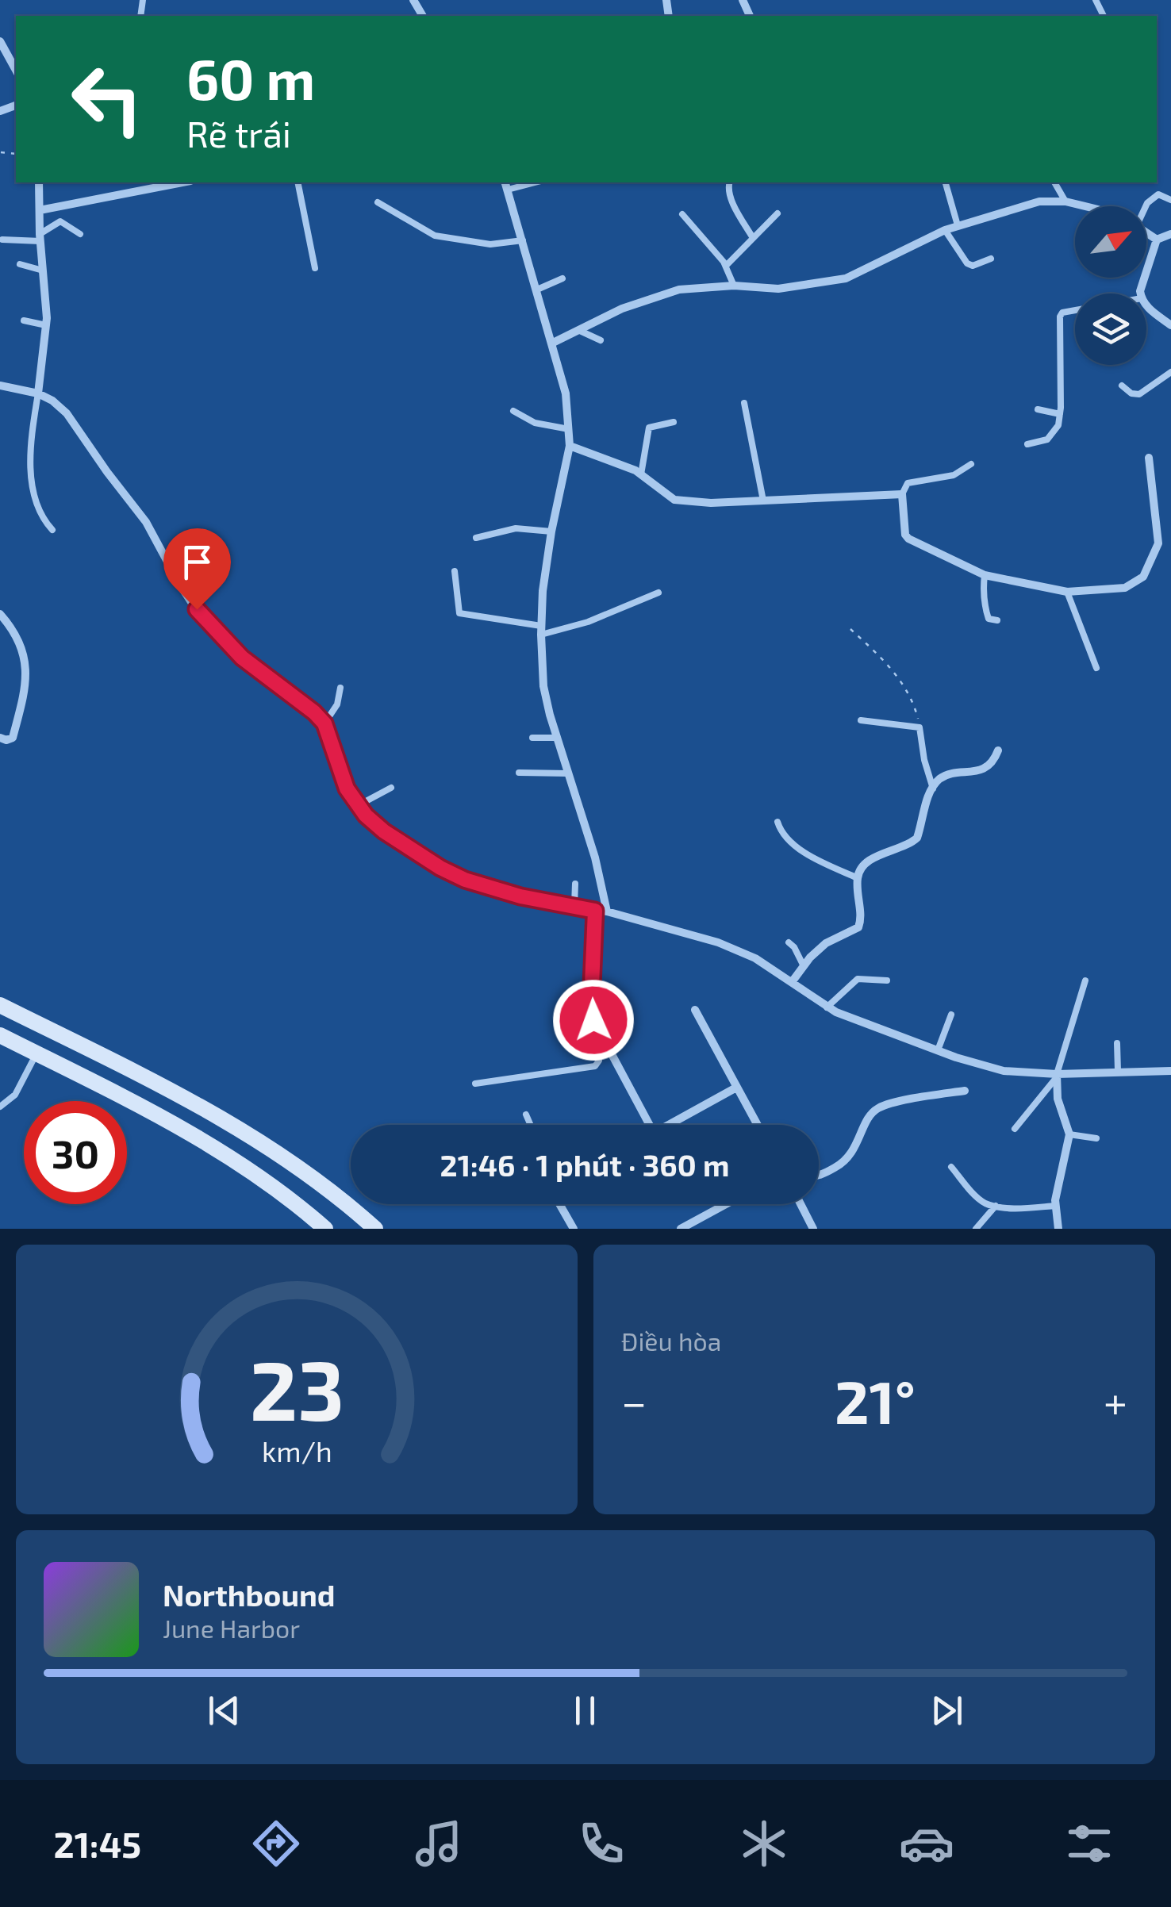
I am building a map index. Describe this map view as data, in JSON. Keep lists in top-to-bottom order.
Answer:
{
  "north": "top right",
  "page": {
    "turn": ["60 m", "Rẽ trái"],
    "limit": "30",
    "trip": "21:46 · 1 phút · 360 m",
    "tile": "Điều hòa",
    "heat": ["−", "21°", "+"],
    "song": ["Northbound", "June Harbor"],
    "tabs": "21:45",
    "gauge": ["23", "km/h"]
  }
}
